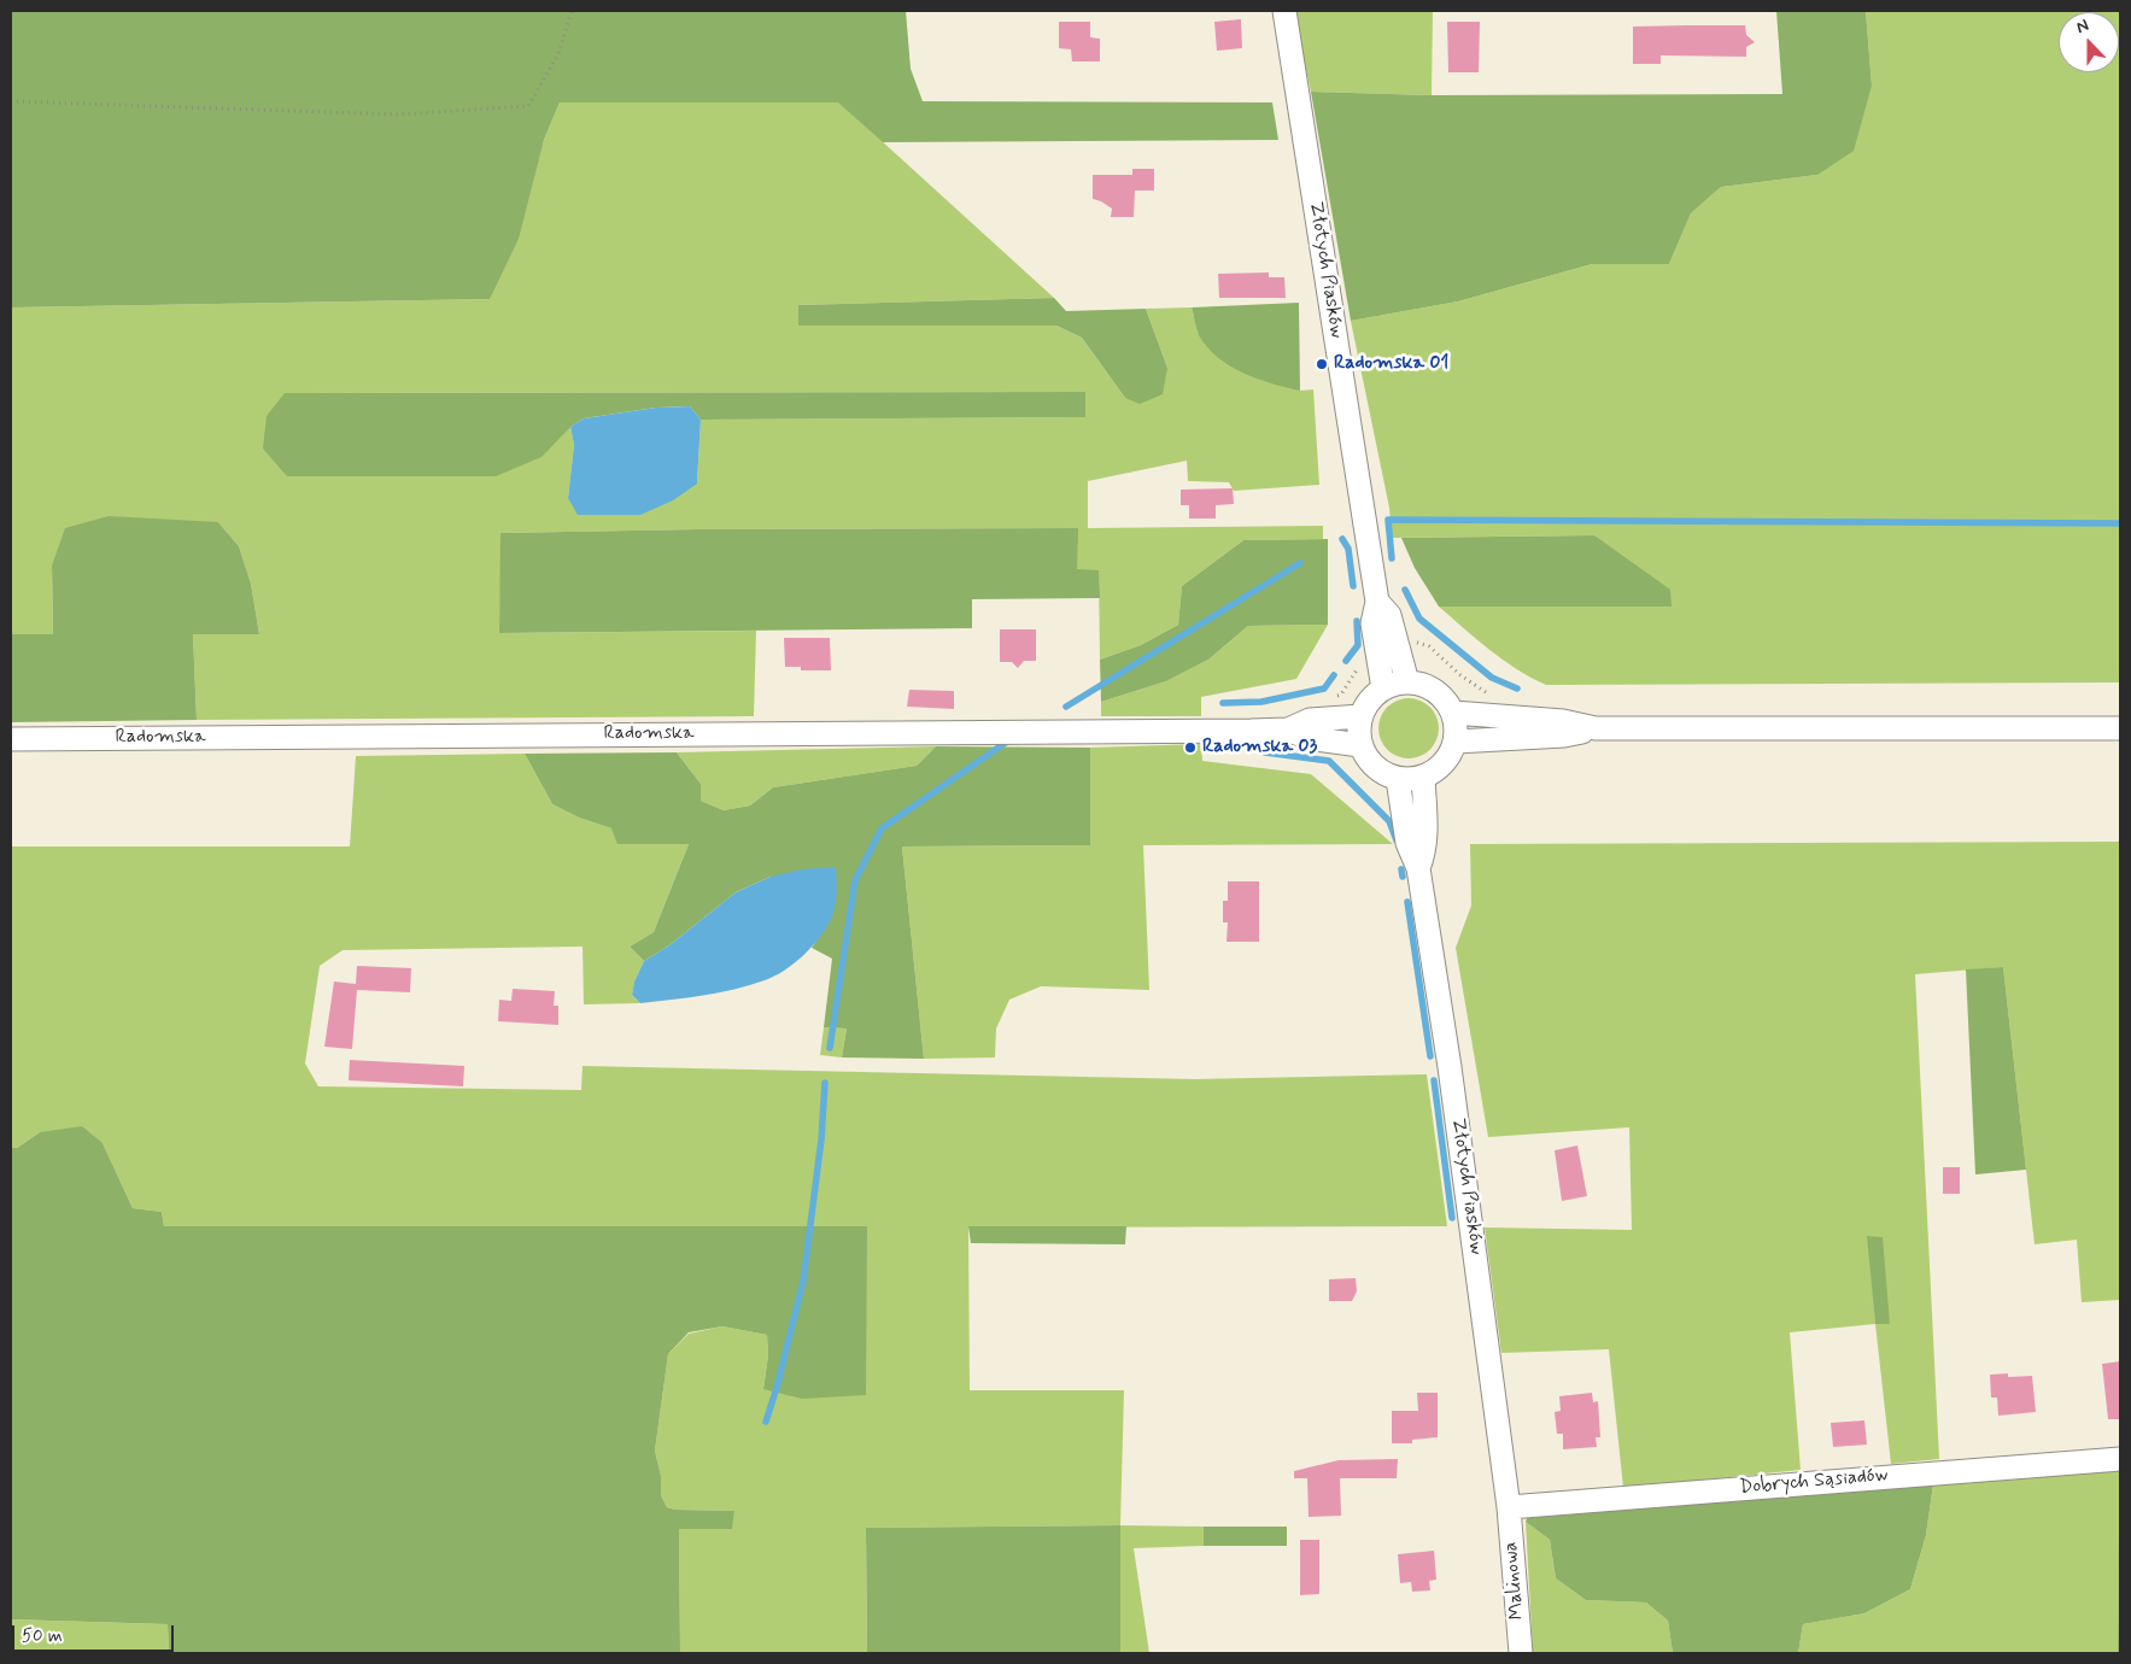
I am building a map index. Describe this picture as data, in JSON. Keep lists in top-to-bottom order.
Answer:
{
  "streets": {
    "street": [
      "Złotych Piasków",
      "Radomska",
      "Dobrych Sąsiadów",
      "Malinowa"
    ]
  },
  "crossings": [
    ["Złotych Piasków", "Radomska"],
    ["Złotych Piasków", "Dobrych Sąsiadów"],
    ["Złotych Piasków", "Malinowa"],
    ["Dobrych Sąsiadów", "Malinowa"]
  ],
  "places": ["Radomska 01", "Radomska 03"],
  "scale_bar": "50 m",
  "north": "top"
}
